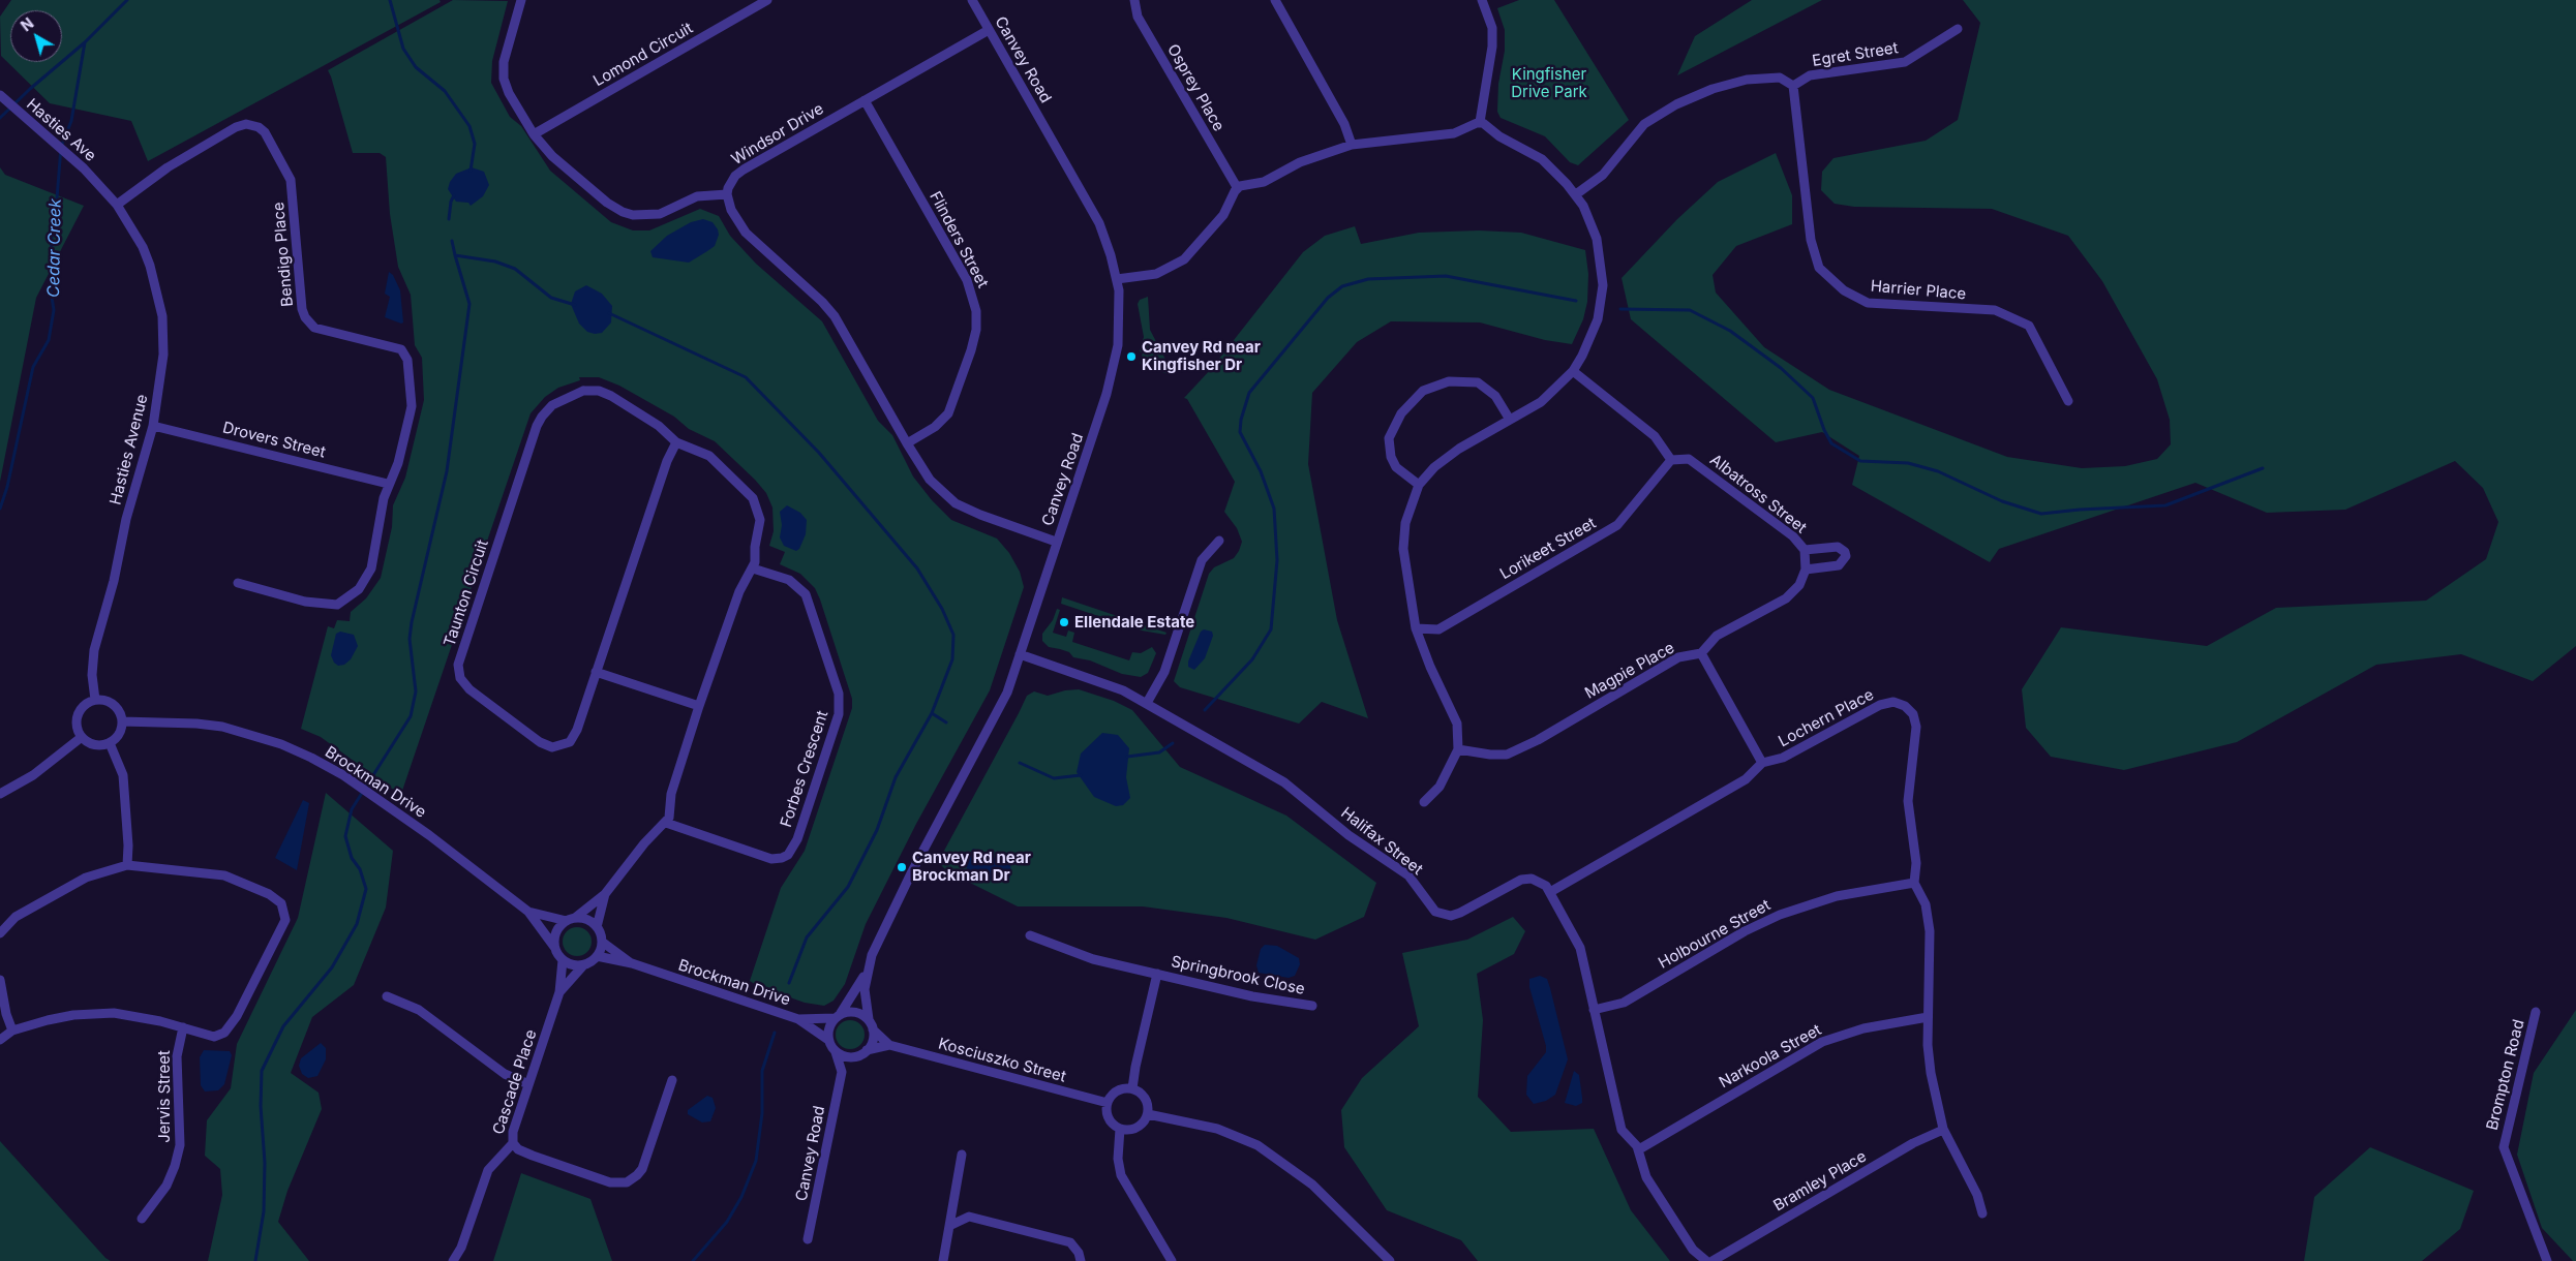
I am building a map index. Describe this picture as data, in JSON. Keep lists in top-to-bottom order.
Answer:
{
  "streets": {
    "street": [
      "Lomond Circuit",
      "Egret Street",
      "Canvey Road",
      "Osprey Place",
      "Hasties Ave",
      "Windsor Drive",
      "Flinders Street",
      "Bendigo Place",
      "Harrier Place",
      "Drovers Street",
      "Hasties Avenue",
      "Albatross Street",
      "Lorikeet Street",
      "Taunton Circuit",
      "Magpie Place",
      "Lochern Place",
      "Forbes Crescent",
      "Brockman Drive",
      "Halifax Street",
      "Holbourne Street",
      "Springbrook Close",
      "Narkoola Street",
      "Kosciuszko Street",
      "Brompton Road",
      "Cascade Place",
      "Jervis Street",
      "Bramley Place"
    ]
  },
  "crossings": [
    ["Egret Street", "Harrier Place"],
    ["Canvey Road", "Windsor Drive"],
    ["Canvey Road", "Brockman Drive"],
    ["Canvey Road", "Halifax Street"],
    ["Canvey Road", "Kosciuszko Street"],
    ["Hasties Ave", "Hasties Avenue"],
    ["Windsor Drive", "Flinders Street"],
    ["Bendigo Place", "Drovers Street"],
    ["Bendigo Place", "Hasties Avenue"],
    ["Drovers Street", "Hasties Avenue"],
    ["Hasties Avenue", "Brockman Drive"],
    ["Albatross Street", "Lorikeet Street"],
    ["Albatross Street", "Magpie Place"],
    ["Taunton Circuit", "Forbes Crescent"],
    ["Lochern Place", "Halifax Street"],
    ["Lochern Place", "Holbourne Street"],
    ["Lochern Place", "Narkoola Street"],
    ["Lochern Place", "Bramley Place"],
    ["Brockman Drive", "Kosciuszko Street"],
    ["Brockman Drive", "Cascade Place"]
  ],
  "water": ["Cedar Creek"],
  "parks": ["Kingfisher Drive Park"],
  "places": ["Canvey Rd near Kingfisher Dr", "Ellendale Estate", "Canvey Rd near Brockman Dr"],
  "north": "top left"
}
